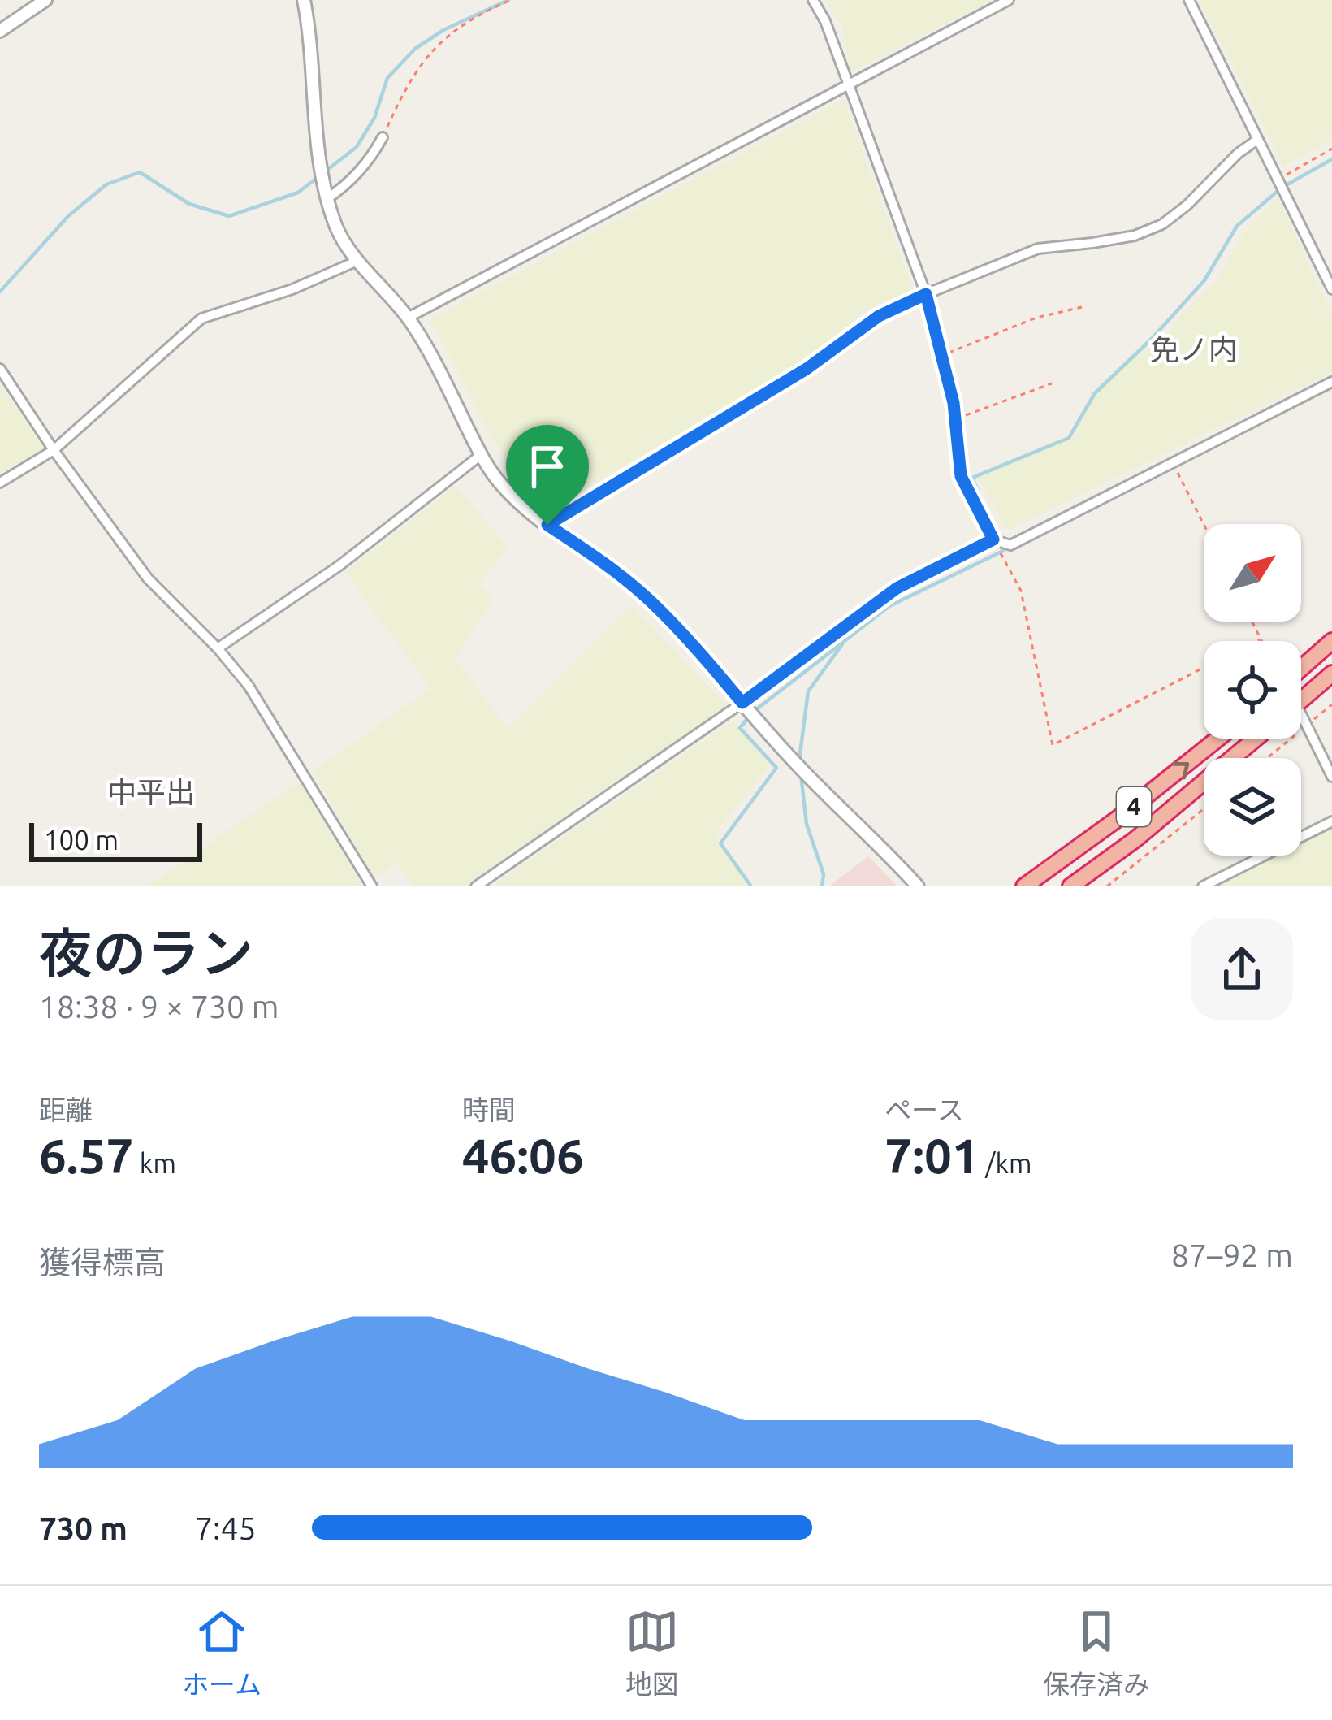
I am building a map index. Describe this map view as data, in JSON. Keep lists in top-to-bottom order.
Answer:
{
  "streets": {
    "highway": ["4"]
  },
  "districts": ["免ノ内", "中平出"],
  "scale_bar": "100 m",
  "north": "top right",
  "page": {
    "scale": "100 m",
    "heading": ["夜のラン", "18:38 · 9 × 730 m"],
    "stats": [
      ["距離", "6.57 km"],
      ["時間", "46:06"],
      ["ペース", "7:01 /km"]
    ],
    "chart": ["獲得標高", "87–92 m"],
    "list": [
      {
        "name": "730 m",
        "note": "7:45"
      }
    ],
    "tabs": ["ホーム", "地図", "保存済み"]
  }
}
